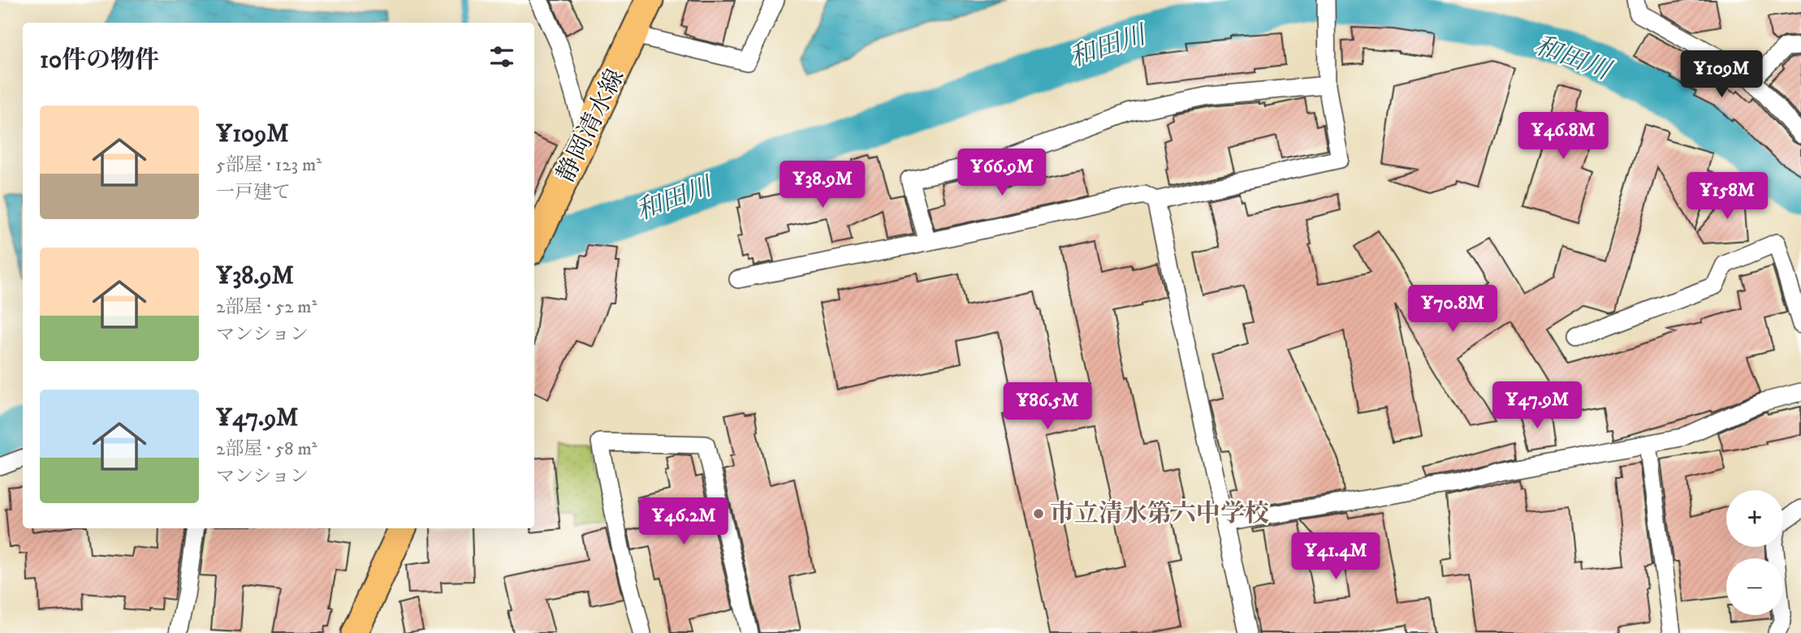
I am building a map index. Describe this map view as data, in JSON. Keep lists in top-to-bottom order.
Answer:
{
  "streets": {
    "main road": ["静岡清水線"]
  },
  "water": ["和田川"],
  "places": ["市立清水第六中学校"],
  "page": {
    "heading": "10件の物件",
    "price": [
      "¥109M",
      "¥46.8M",
      "¥66.9M",
      "¥38.9M",
      "¥158M",
      "¥70.8M",
      "¥47.9M",
      "¥86.5M",
      "¥46.2M",
      "¥41.4M"
    ],
    "list": [
      {
        "name": "¥109M",
        "note": "5部屋 · 123 m² · 一戸建て"
      },
      {
        "name": "¥38.9M",
        "note": "2部屋 · 52 m² · マンション"
      },
      {
        "name": "¥47.9M",
        "note": "2部屋 · 58 m² · マンション"
      }
    ],
    "map_buttons": ["+", "−"]
  }
}
